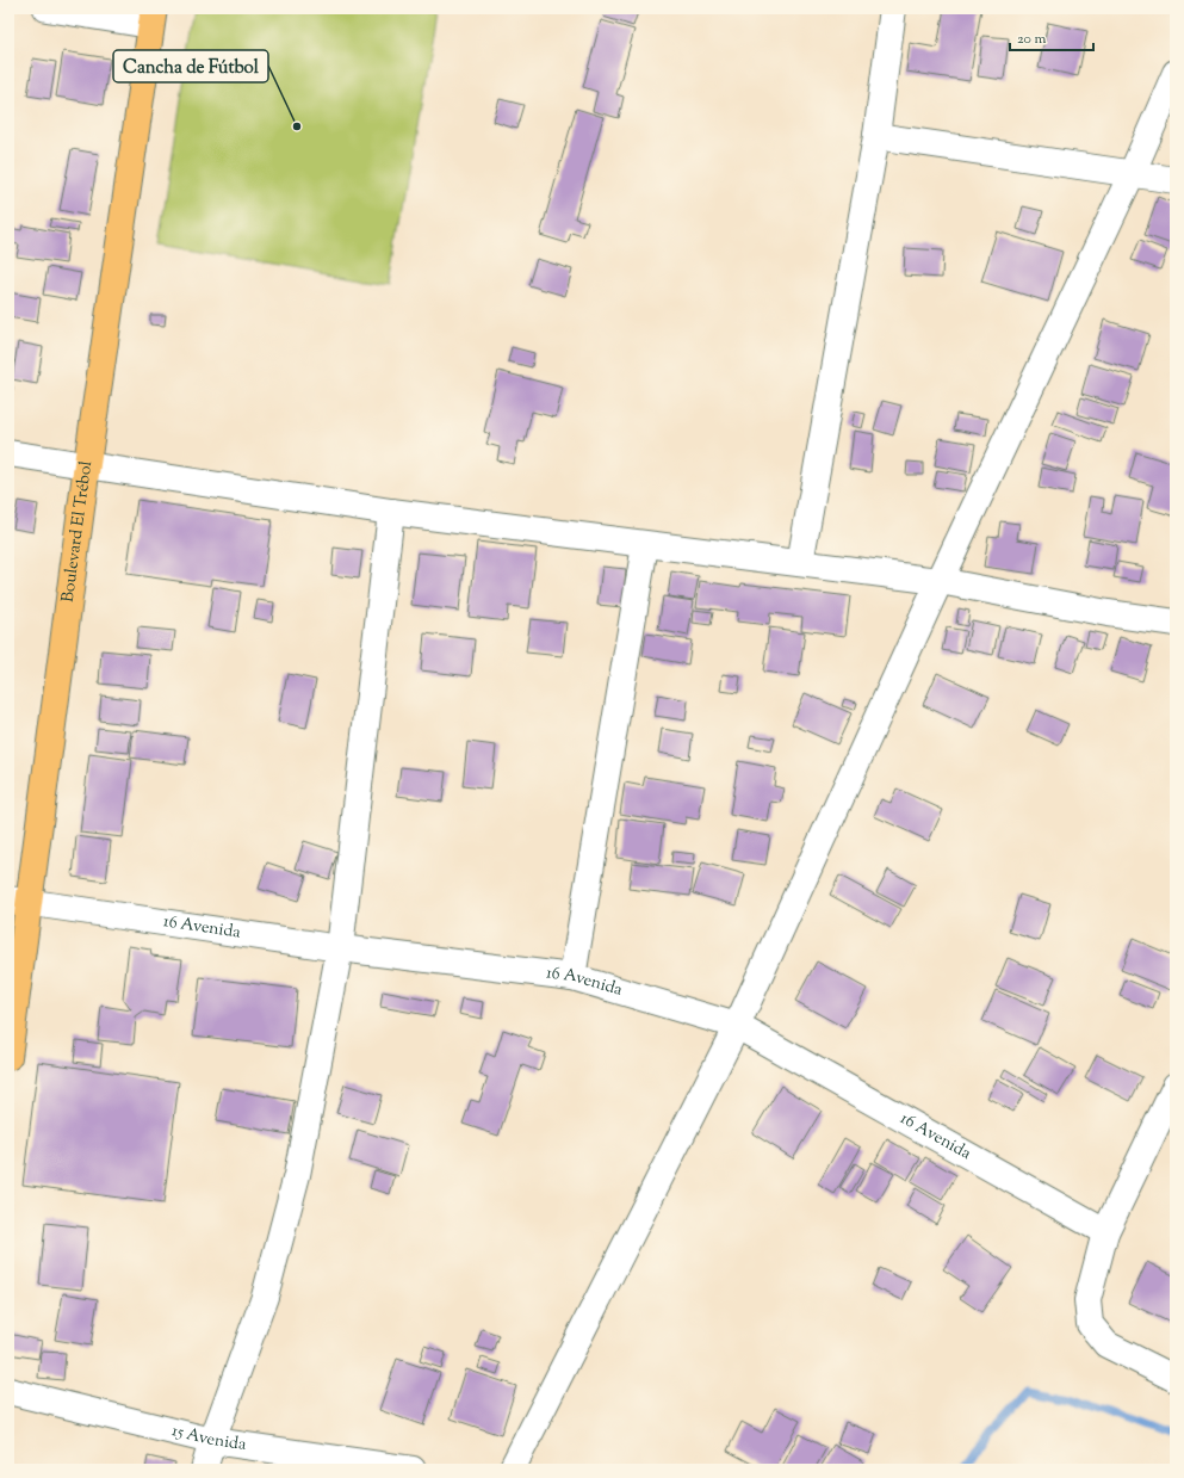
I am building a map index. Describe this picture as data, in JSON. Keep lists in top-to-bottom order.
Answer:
{
  "streets": {
    "main road": ["Boulevard El Trébol"],
    "street": ["16 Avenida", "15 Avenida"]
  },
  "crossings": [
    ["Boulevard El Trébol", "16 Avenida"]
  ],
  "places": ["Cancha de Fútbol"],
  "scale_bar": "20 m"
}
